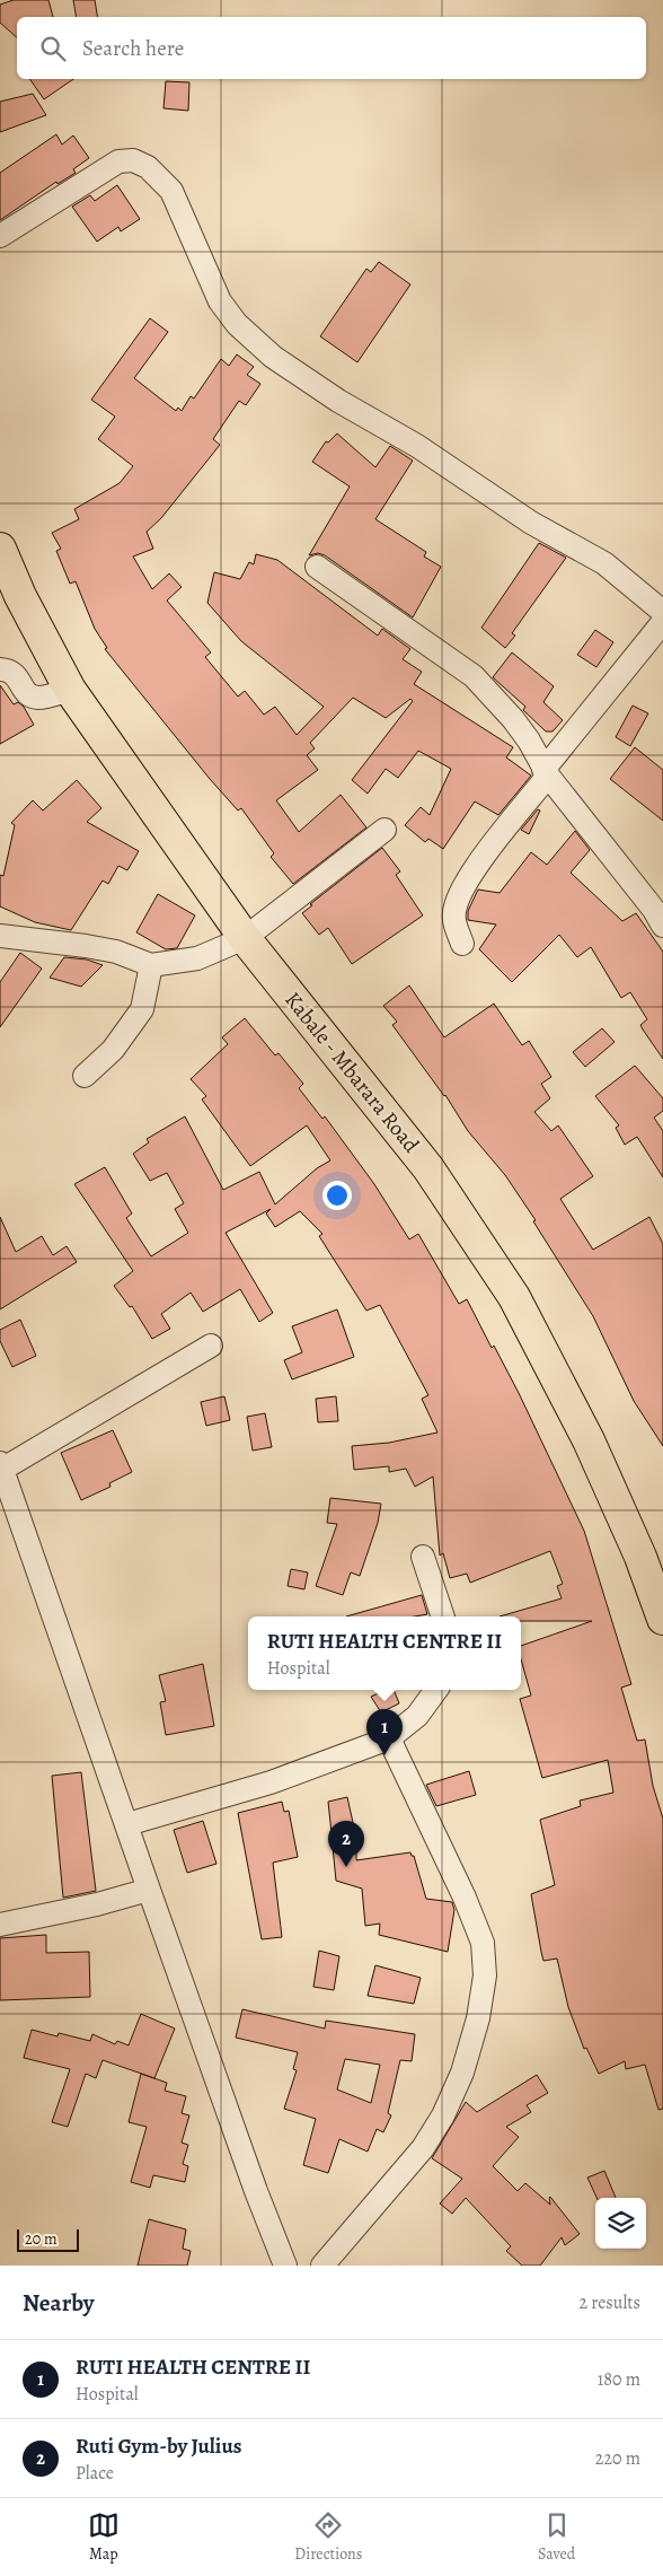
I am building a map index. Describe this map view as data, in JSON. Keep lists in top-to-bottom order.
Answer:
{
  "streets": {
    "main road": ["Kabale - Mbarara Road"]
  },
  "scale_bar": "20 m",
  "page": {
    "search": "Search here",
    "popup": ["RUTI HEALTH CENTRE II", "Hospital"],
    "pins": ["1", "2"],
    "scale": "20 m",
    "heading": ["Nearby", "2 results"],
    "list": [
      {
        "mark": "1",
        "name": "RUTI HEALTH CENTRE II",
        "note": "Hospital",
        "value": "180 m"
      },
      {
        "mark": "2",
        "name": "Ruti Gym-by Julius",
        "note": "Place",
        "value": "220 m"
      }
    ],
    "nav": ["Map", "Directions", "Saved"]
  }
}
